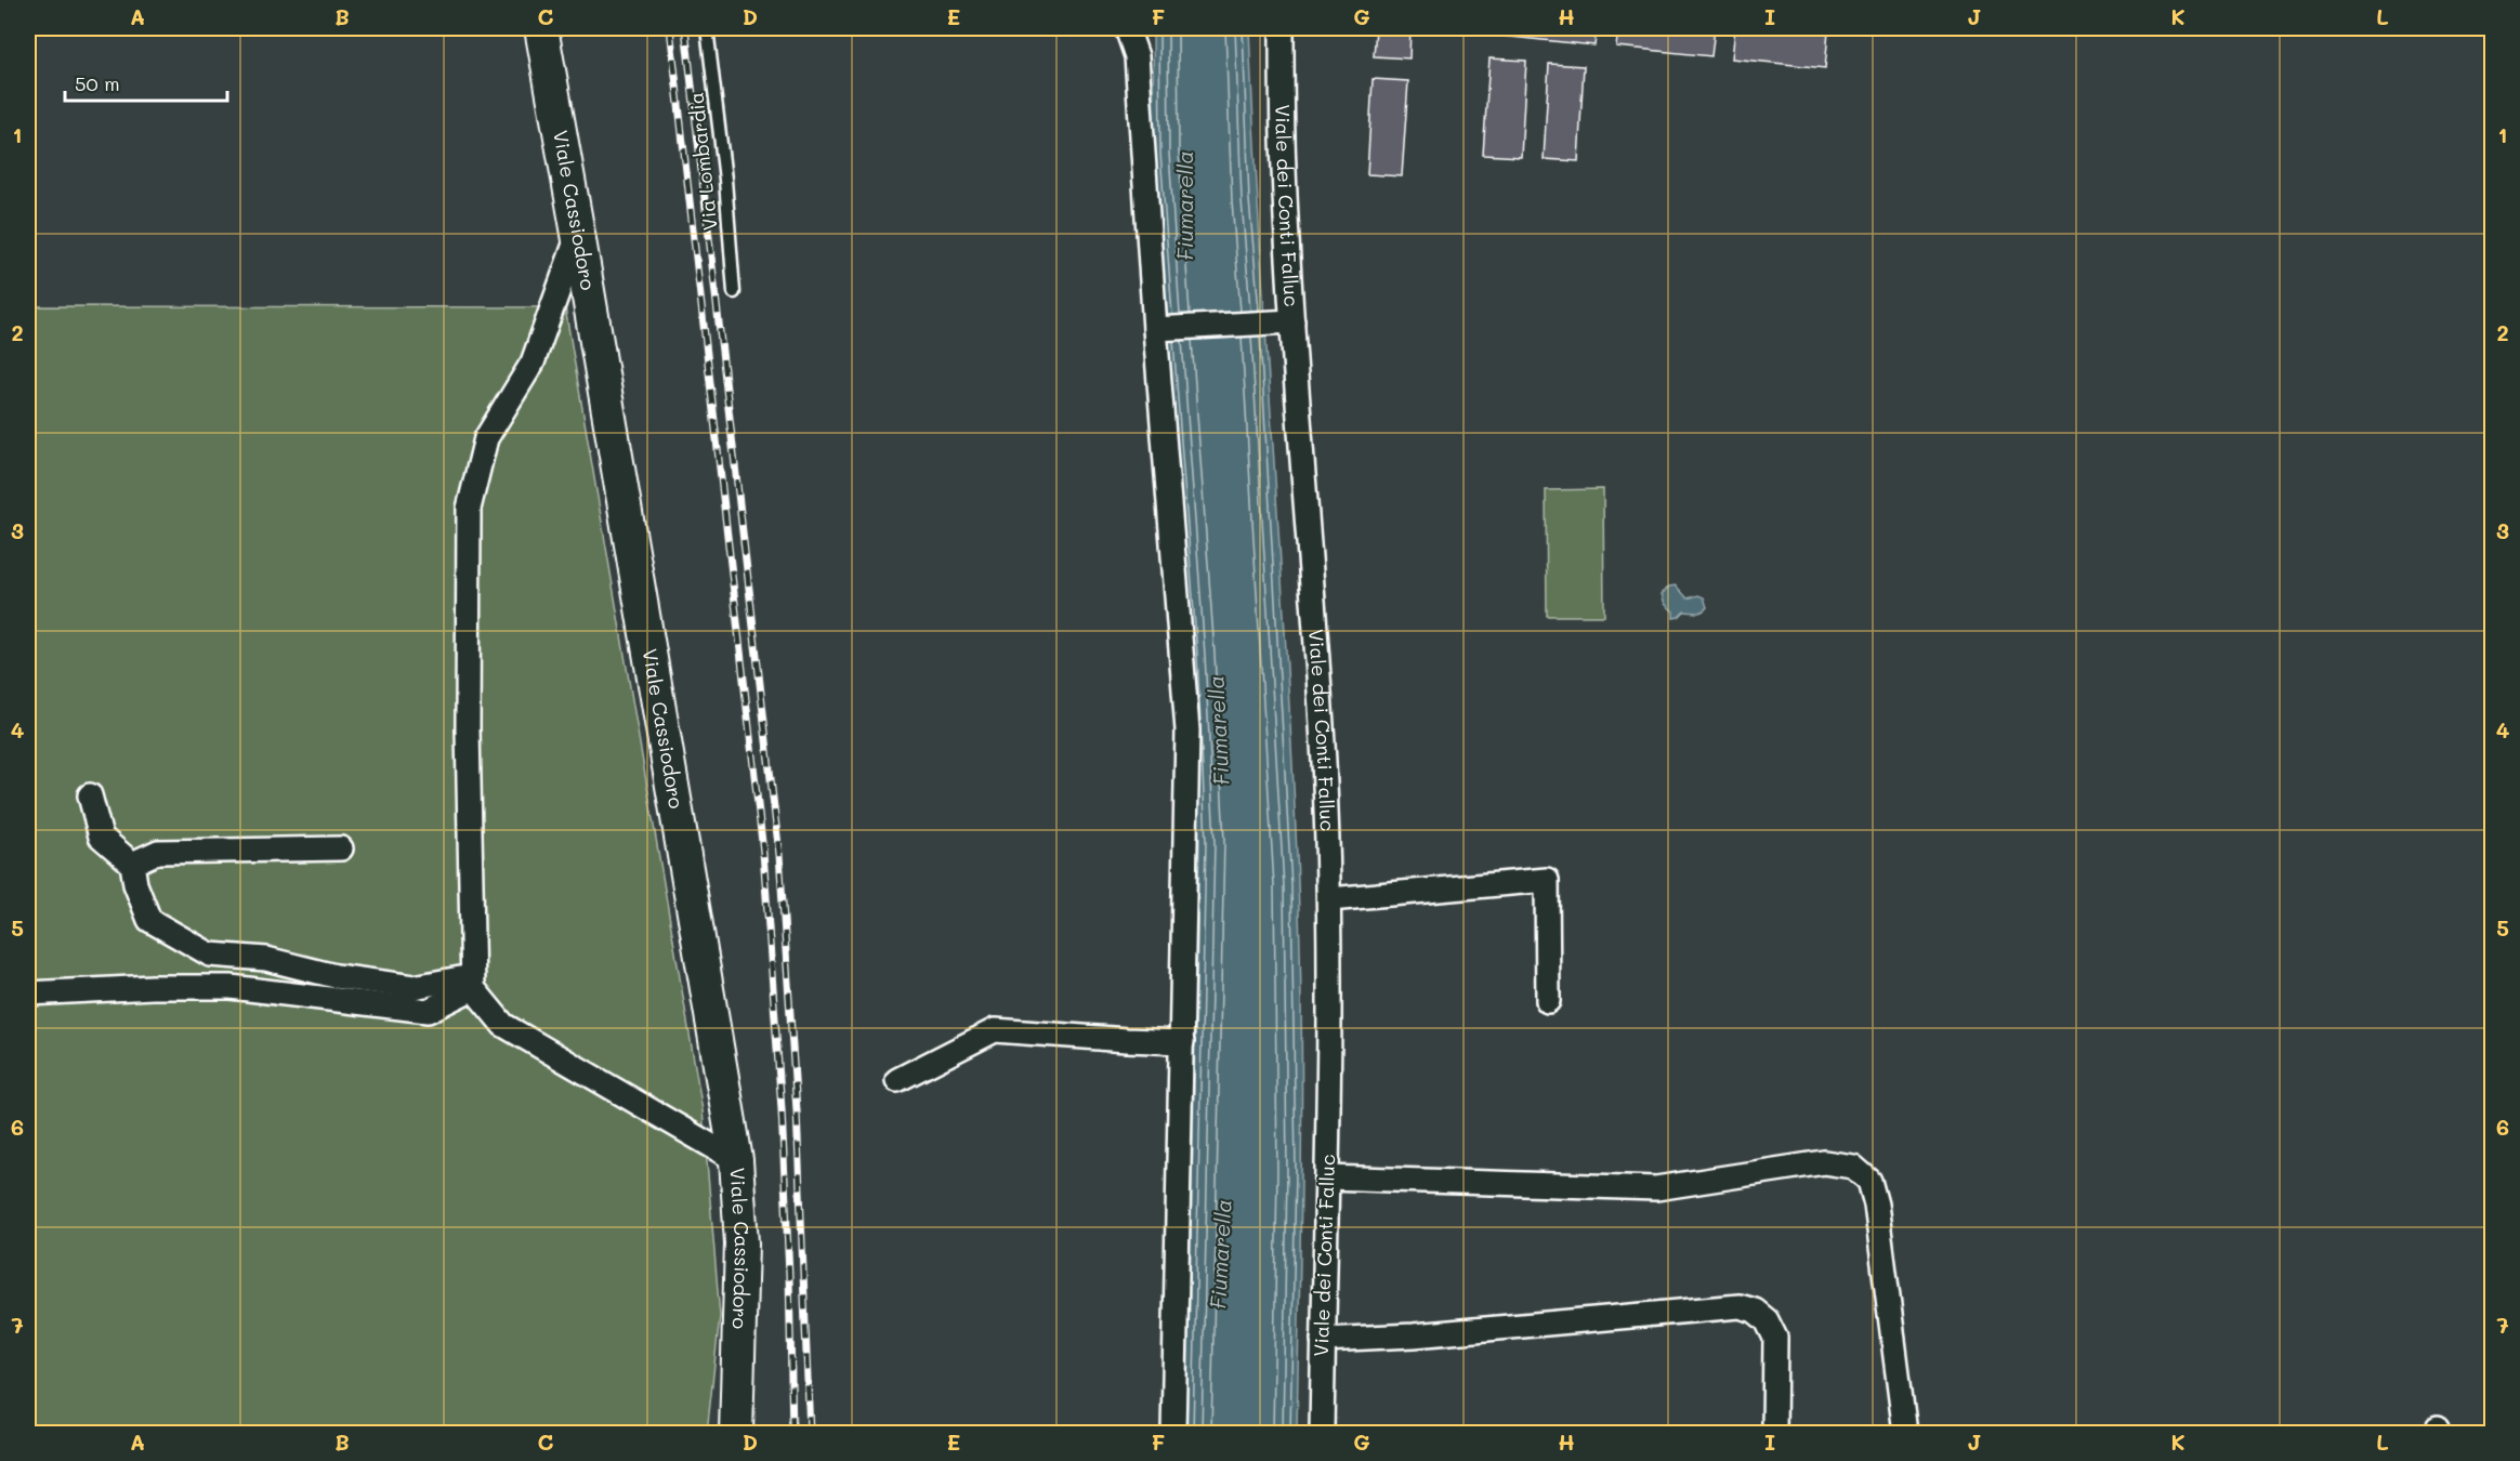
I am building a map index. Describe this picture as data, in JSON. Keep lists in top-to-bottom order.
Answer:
{
  "streets": {
    "main road": ["Viale Cassiodoro"],
    "street": ["Viale dei Conti Falluc"],
    "lane": ["Via Lombardia"]
  },
  "water": ["Fiumarella"],
  "scale_bar": "50 m",
  "grid": {
    "columns": [
      "A",
      "B",
      "C",
      "D",
      "E",
      "F",
      "G",
      "H",
      "I",
      "J",
      "K",
      "L"
    ],
    "rows": [
      "1",
      "2",
      "3",
      "4",
      "5",
      "6",
      "7"
    ]
  }
}
